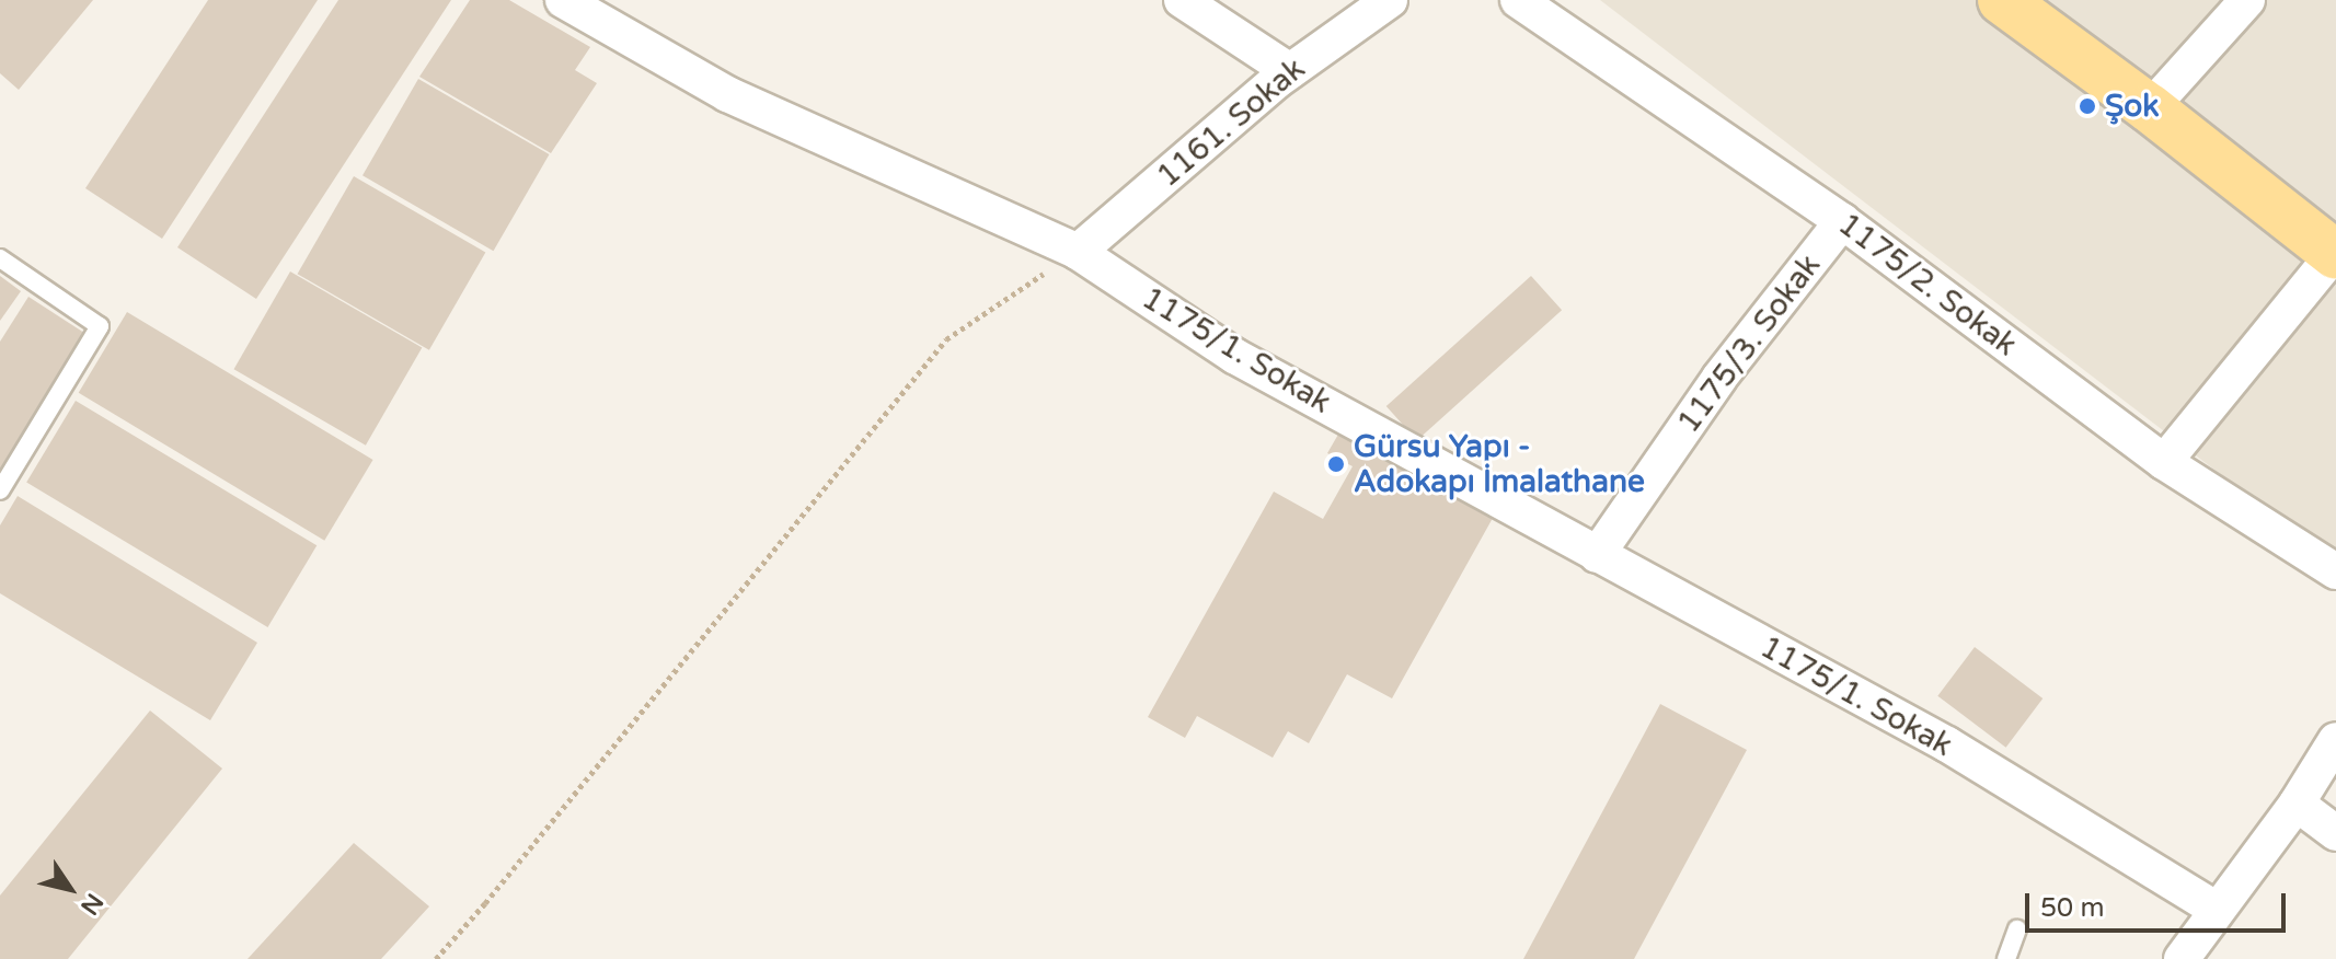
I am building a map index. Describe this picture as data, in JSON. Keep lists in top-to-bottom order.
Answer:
{
  "streets": {
    "street": [
      "1161. Sokak",
      "1175/2. Sokak",
      "1175/3. Sokak",
      "1175/1. Sokak"
    ]
  },
  "crossings": [
    ["1161. Sokak", "1175/1. Sokak"],
    ["1175/2. Sokak", "1175/3. Sokak"],
    ["1175/3. Sokak", "1175/1. Sokak"]
  ],
  "places": ["Şok", "Gürsu Yapı - Adokapı İmalathane"],
  "scale_bar": "50 m",
  "north": "bottom right"
}
